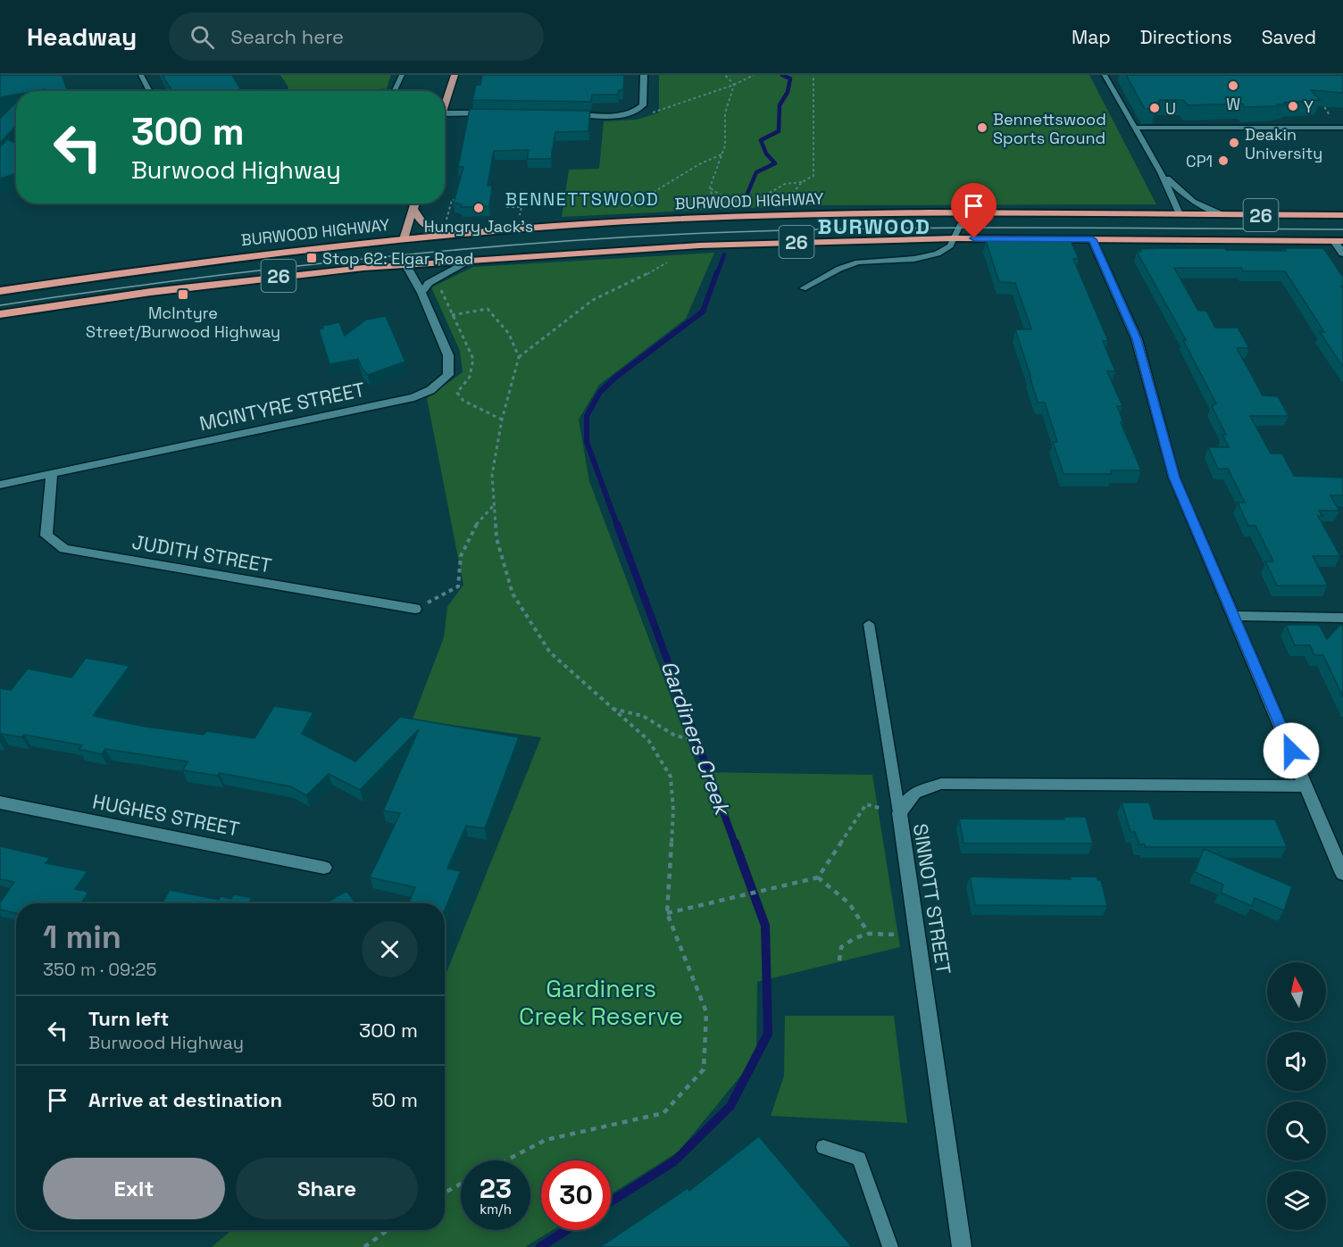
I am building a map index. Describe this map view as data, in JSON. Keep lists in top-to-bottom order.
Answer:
{
  "streets": {
    "highway": ["BURWOOD HIGHWAY", "26"],
    "street": [
      "MCINTYRE STREET",
      "JUDITH STREET",
      "HUGHES STREET",
      "SINNOTT STREET"
    ]
  },
  "crossings": [
    ["BURWOOD HIGHWAY", "MCINTYRE STREET"],
    ["MCINTYRE STREET", "JUDITH STREET"]
  ],
  "districts": ["BENNETTSWOOD", "BURWOOD"],
  "water": ["Gardiners Creek"],
  "parks": ["Gardiners Creek Reserve"],
  "places": {
    "other": [
      "W",
      "Y",
      "U",
      "Bennettswood Sports Ground",
      "Deakin University",
      "CP1",
      "Hungry Jack's"
    ],
    "transit": ["Stop 62: Elgar Road", "McIntyre Street/Burwood Highway"]
  },
  "north": "top",
  "page": {
    "header": "Headway",
    "search": "Search here",
    "nav": ["Map", "Directions", "Saved"],
    "turn": ["300 m", "Burwood Highway"],
    "heading": ["1 min", "350 m · 09:25"],
    "list": [
      {
        "name": "Turn left",
        "note": "Burwood Highway",
        "value": "300 m"
      },
      {
        "name": "Arrive at destination",
        "value": "50 m"
      }
    ],
    "buttons": ["Exit", "Share"],
    "speed": "23 km/h",
    "limit": "30"
  }
}
